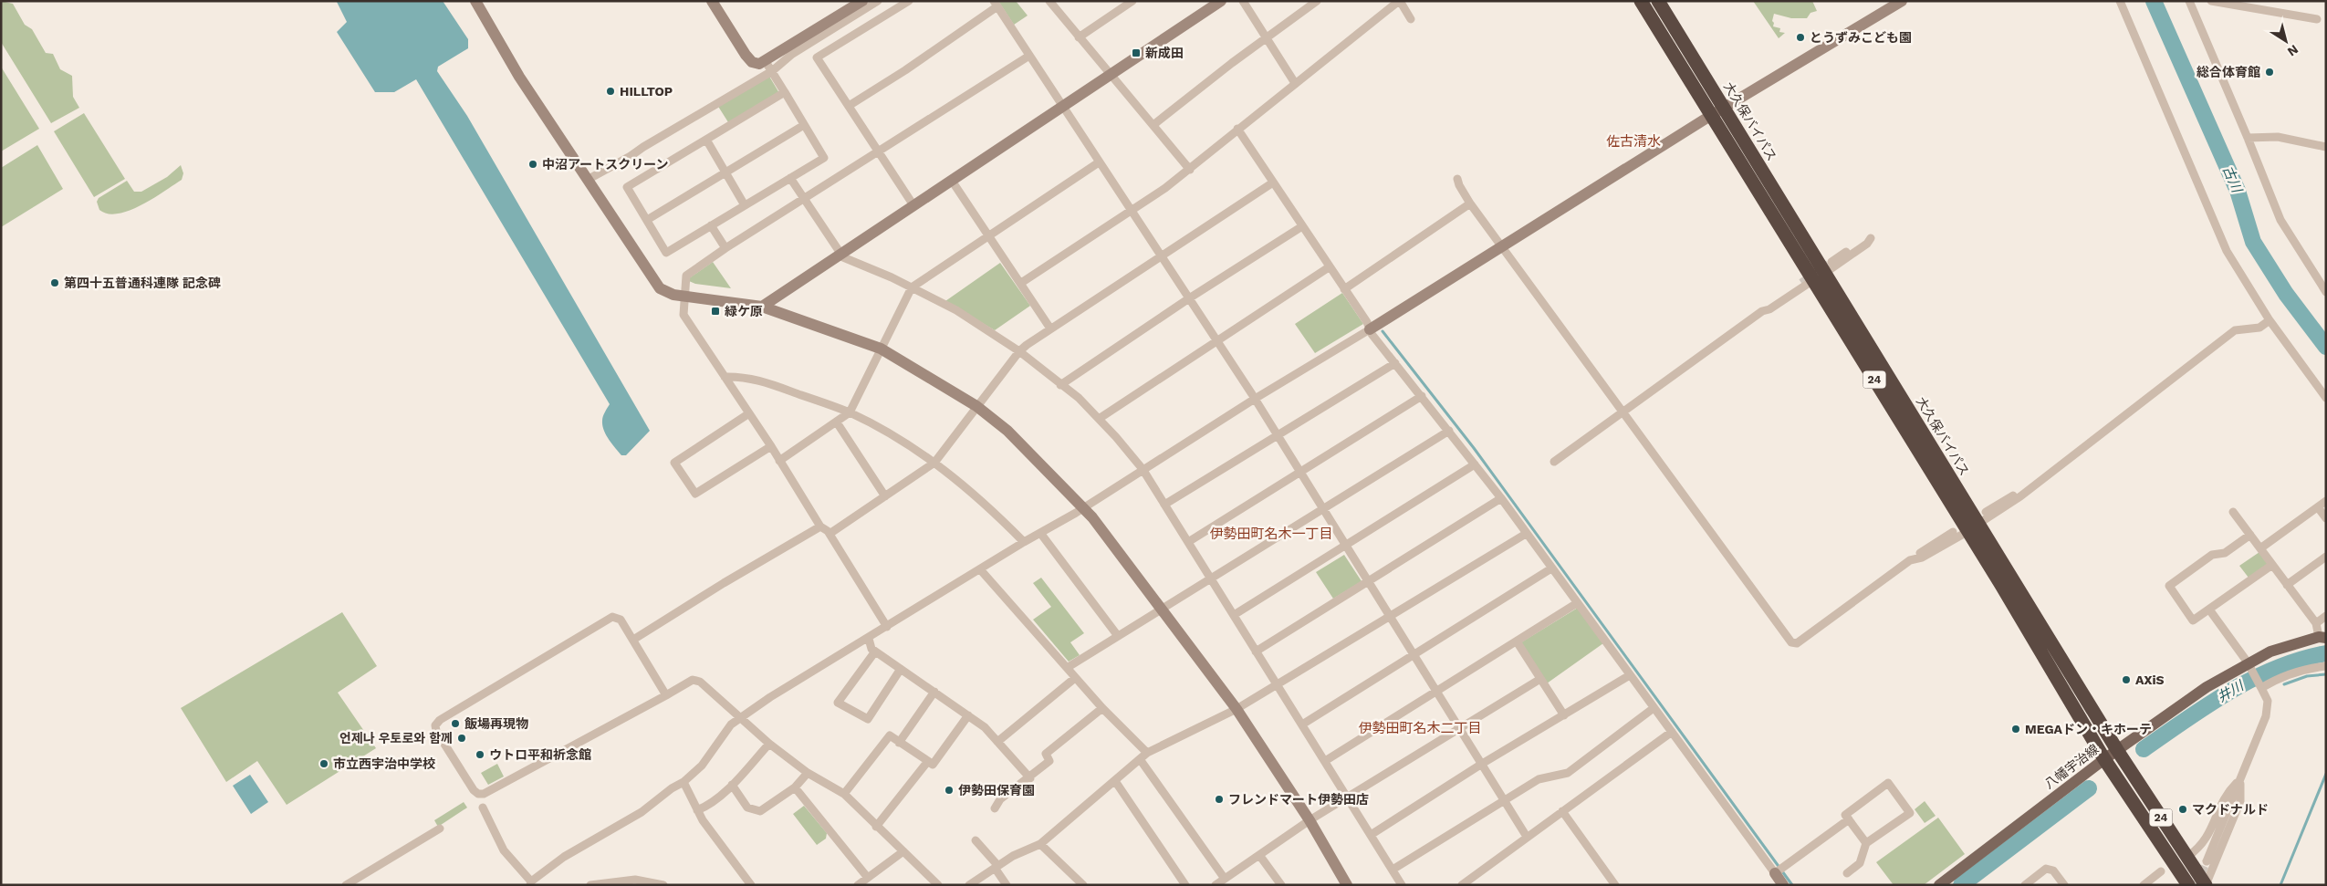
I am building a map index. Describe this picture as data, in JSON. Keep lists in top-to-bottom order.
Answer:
{
  "streets": {
    "highway": ["大久保バイパス", "24"],
    "main road": ["八幡宇治線"]
  },
  "crossings": [
    ["大久保バイパス", "八幡宇治線"]
  ],
  "districts": ["佐古清水", "伊勢田町名木一丁目", "伊勢田町名木二丁目"],
  "water": ["古川", "井川"],
  "places": {
    "other": [
      "とうずみこども園",
      "総合体育館",
      "HILLTOP",
      "中沼アートスクリーン",
      "第四十五普通科連隊 記念碑",
      "AXiS",
      "飯場再現物",
      "MEGAドン・キホーテ",
      "언제나 우토로와 함께",
      "ウトロ平和祈念館",
      "市立西宇治中学校",
      "伊勢田保育園",
      "フレンドマート伊勢田店",
      "マクドナルド"
    ],
    "transit": ["新成田", "緑ケ原"]
  },
  "north": "bottom right"
}
